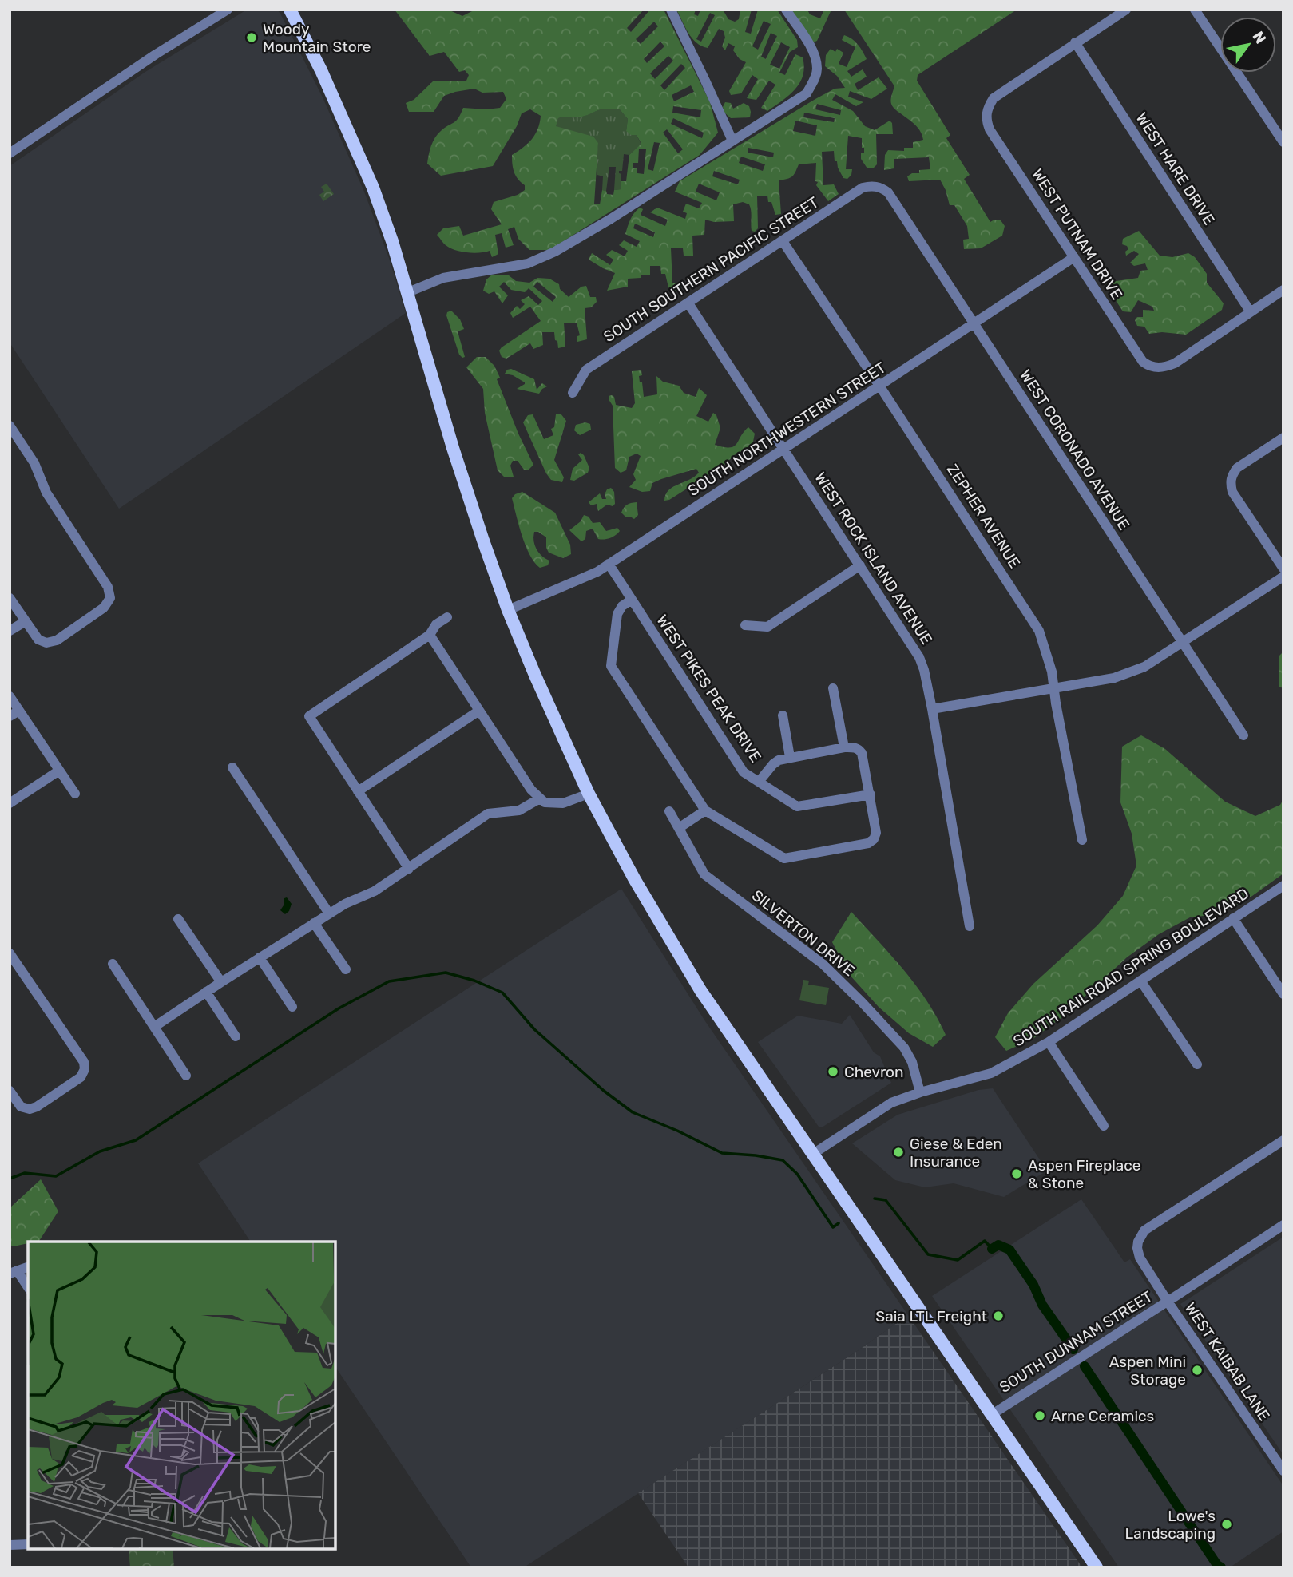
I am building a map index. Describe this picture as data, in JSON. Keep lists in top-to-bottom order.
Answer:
{
  "streets": {
    "street": [
      "WEST HARE DRIVE",
      "WEST PUTNAM DRIVE",
      "SOUTH SOUTHERN PACIFIC STREET",
      "SOUTH NORTHWESTERN STREET",
      "WEST CORONADO AVENUE",
      "ZEPHER AVENUE",
      "WEST ROCK ISLAND AVENUE",
      "WEST PIKES PEAK DRIVE",
      "SILVERTON DRIVE",
      "SOUTH RAILROAD SPRING BOULEVARD",
      "SOUTH DUNNAM STREET",
      "WEST KAIBAB LANE"
    ]
  },
  "crossings": [
    ["WEST HARE DRIVE", "WEST PUTNAM DRIVE"],
    ["WEST PUTNAM DRIVE", "SOUTH NORTHWESTERN STREET"],
    ["SOUTH SOUTHERN PACIFIC STREET", "WEST CORONADO AVENUE"],
    ["SOUTH SOUTHERN PACIFIC STREET", "ZEPHER AVENUE"],
    ["SOUTH SOUTHERN PACIFIC STREET", "WEST ROCK ISLAND AVENUE"],
    ["SOUTH NORTHWESTERN STREET", "WEST CORONADO AVENUE"],
    ["SOUTH NORTHWESTERN STREET", "ZEPHER AVENUE"],
    ["SOUTH NORTHWESTERN STREET", "WEST ROCK ISLAND AVENUE"],
    ["SOUTH NORTHWESTERN STREET", "WEST PIKES PEAK DRIVE"],
    ["SILVERTON DRIVE", "SOUTH RAILROAD SPRING BOULEVARD"],
    ["SOUTH DUNNAM STREET", "WEST KAIBAB LANE"]
  ],
  "places": [
    "Woody Mountain Store",
    "Chevron",
    "Giese & Eden Insurance",
    "Aspen Fireplace & Stone",
    "Saia LTL Freight",
    "Aspen Mini Storage",
    "Arne Ceramics",
    "Lowe's Landscaping"
  ],
  "north": "top right"
}
